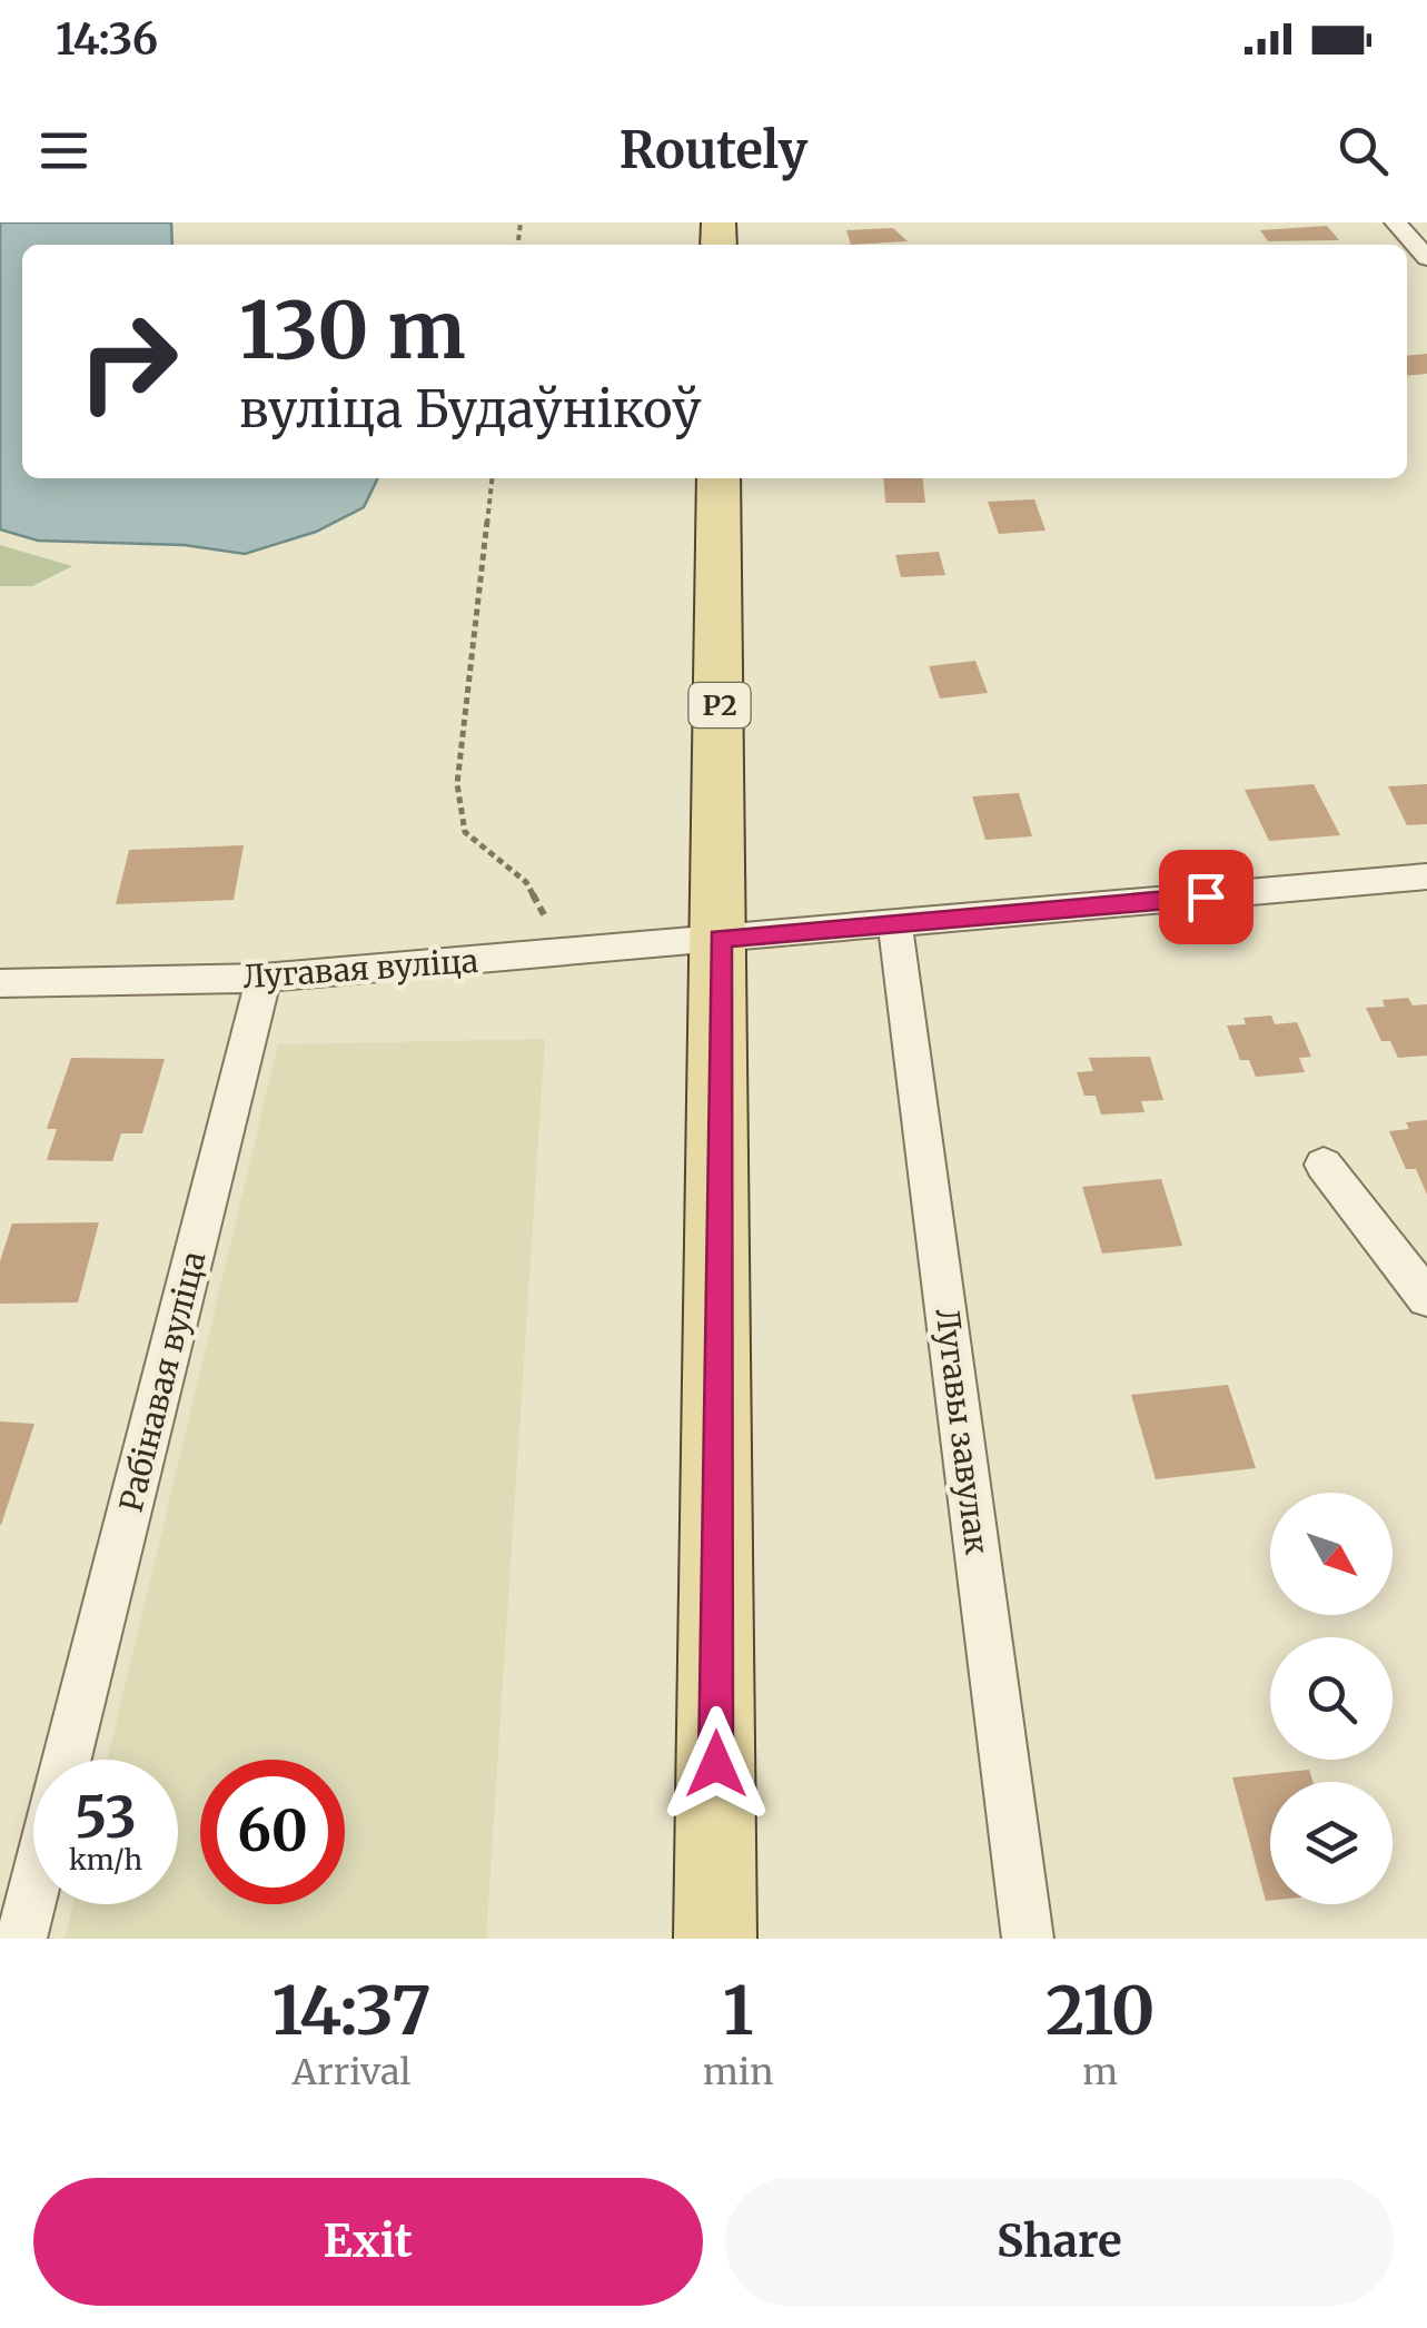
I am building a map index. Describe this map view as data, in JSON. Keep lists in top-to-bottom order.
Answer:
{
  "streets": {
    "main road": ["Р2"],
    "street": ["Лугавая вуліца", "Рабінавая вуліца", "Лугавы завулак"]
  },
  "crossings": [
    ["Р2", "Лугавая вуліца"],
    ["Лугавая вуліца", "Рабінавая вуліца"],
    ["Лугавая вуліца", "Лугавы завулак"]
  ],
  "north": "bottom right",
  "page": {
    "status": "14:36",
    "header": "Routely",
    "turn": ["130 m", "вуліца Будаўнікоў"],
    "speed": "53 km/h",
    "limit": "60",
    "eta": [
      "14:37",
      "Arrival",
      "1",
      "min",
      "210",
      "m"
    ],
    "buttons": ["Exit", "Share"]
  }
}
